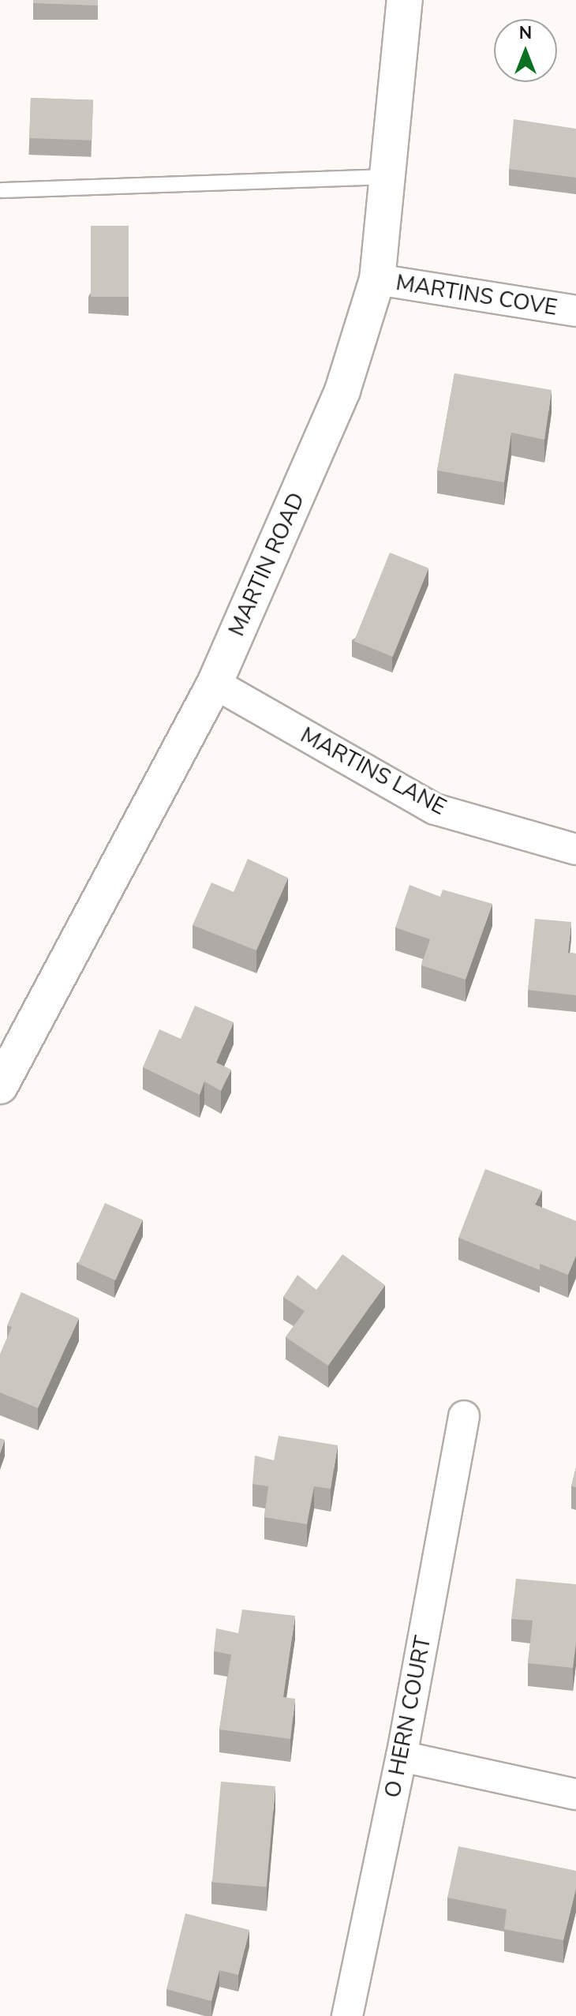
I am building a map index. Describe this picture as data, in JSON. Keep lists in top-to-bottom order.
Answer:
{
  "streets": {
    "street": [
      "MARTINS COVE",
      "MARTIN ROAD",
      "MARTINS LANE",
      "O HERN COURT"
    ]
  },
  "crossings": [
    ["MARTINS COVE", "MARTIN ROAD"],
    ["MARTIN ROAD", "MARTINS LANE"]
  ],
  "north": "top"
}
